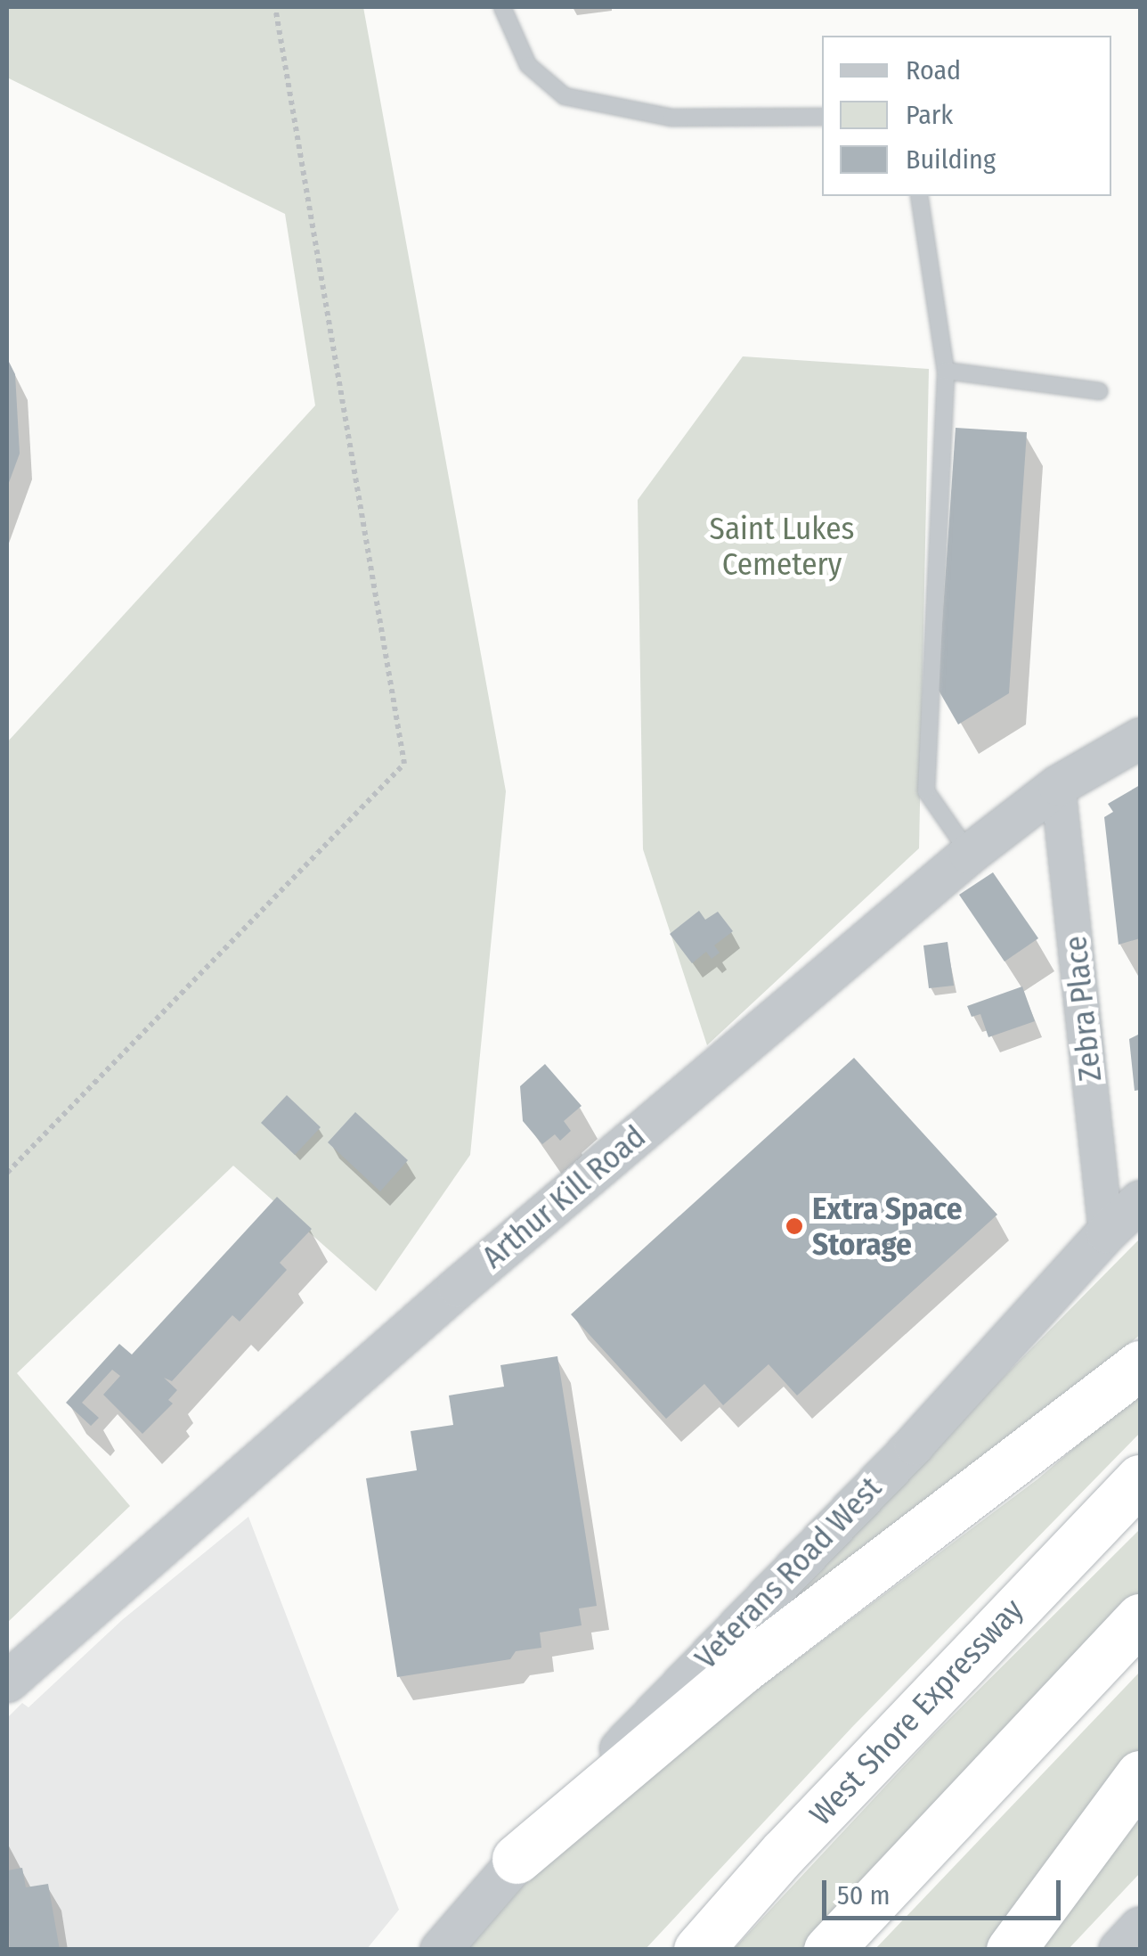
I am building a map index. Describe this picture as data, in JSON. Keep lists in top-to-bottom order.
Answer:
{
  "streets": {
    "highway": ["West Shore Expressway"],
    "street": ["Zebra Place", "Arthur Kill Road", "Veterans Road West"]
  },
  "crossings": [
    ["Zebra Place", "Arthur Kill Road"],
    ["Zebra Place", "Veterans Road West"]
  ],
  "parks": ["Saint Lukes Cemetery"],
  "places": ["Extra Space Storage"],
  "legend": ["Road", "Park", "Building"],
  "scale_bar": "50 m"
}
